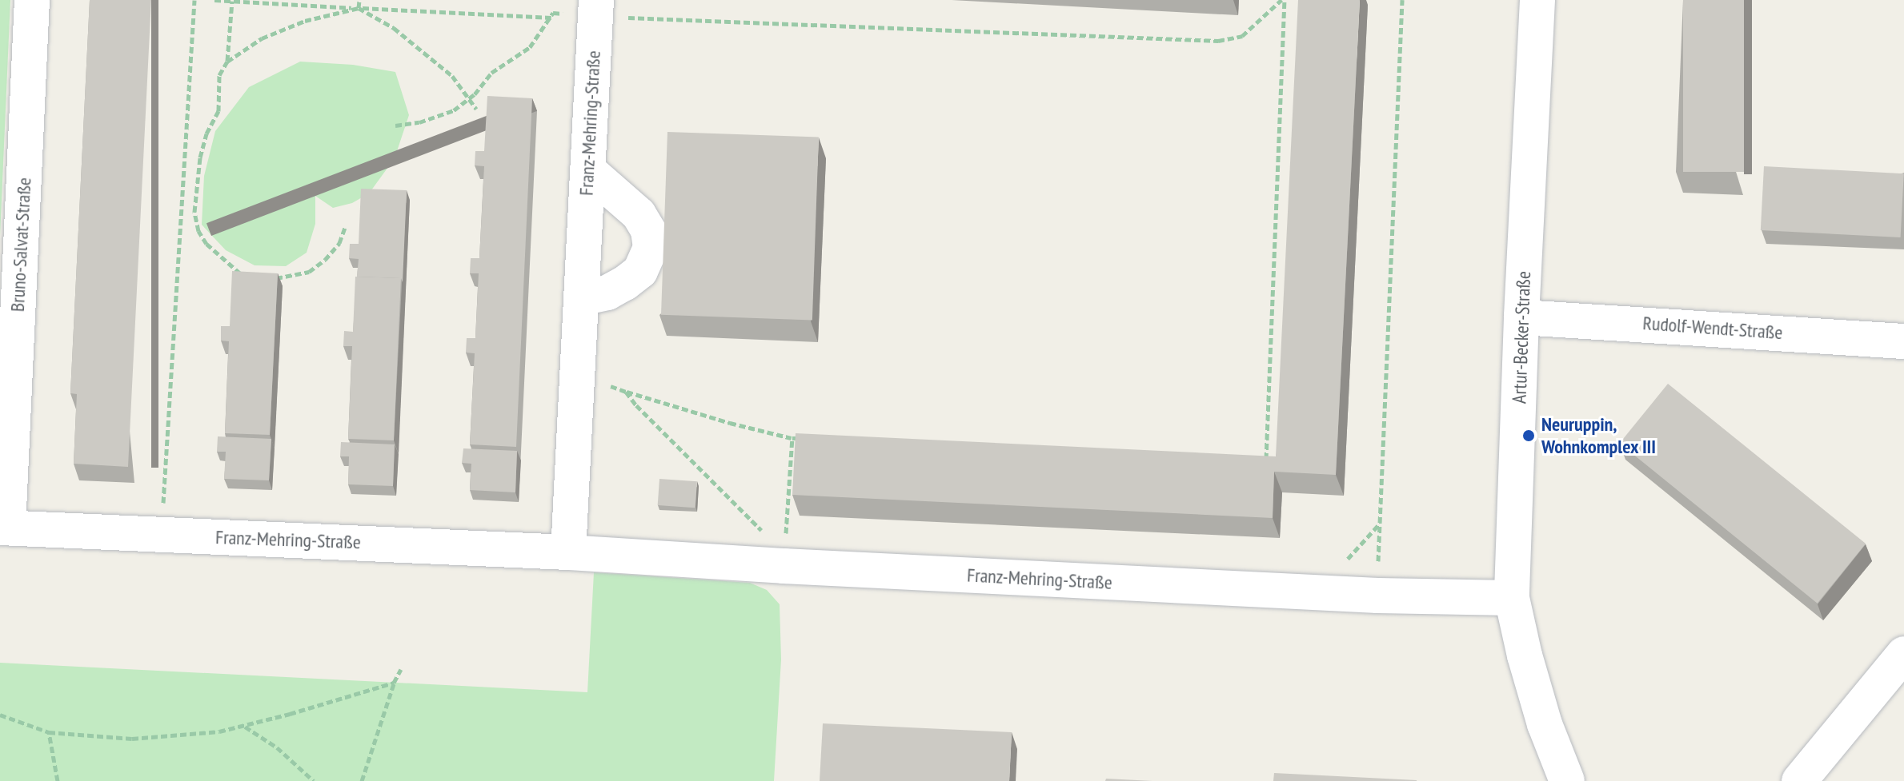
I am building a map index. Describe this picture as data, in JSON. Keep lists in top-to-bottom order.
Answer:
{
  "streets": {
    "street": [
      "Franz-Mehring-Straße",
      "Bruno-Salvat-Straße",
      "Rudolf-Wendt-Straße",
      "Artur-Becker-Straße"
    ]
  },
  "crossings": [
    ["Franz-Mehring-Straße", "Bruno-Salvat-Straße"],
    ["Franz-Mehring-Straße", "Artur-Becker-Straße"],
    ["Rudolf-Wendt-Straße", "Artur-Becker-Straße"]
  ],
  "places": ["Neuruppin, Wohnkomplex III"]
}
